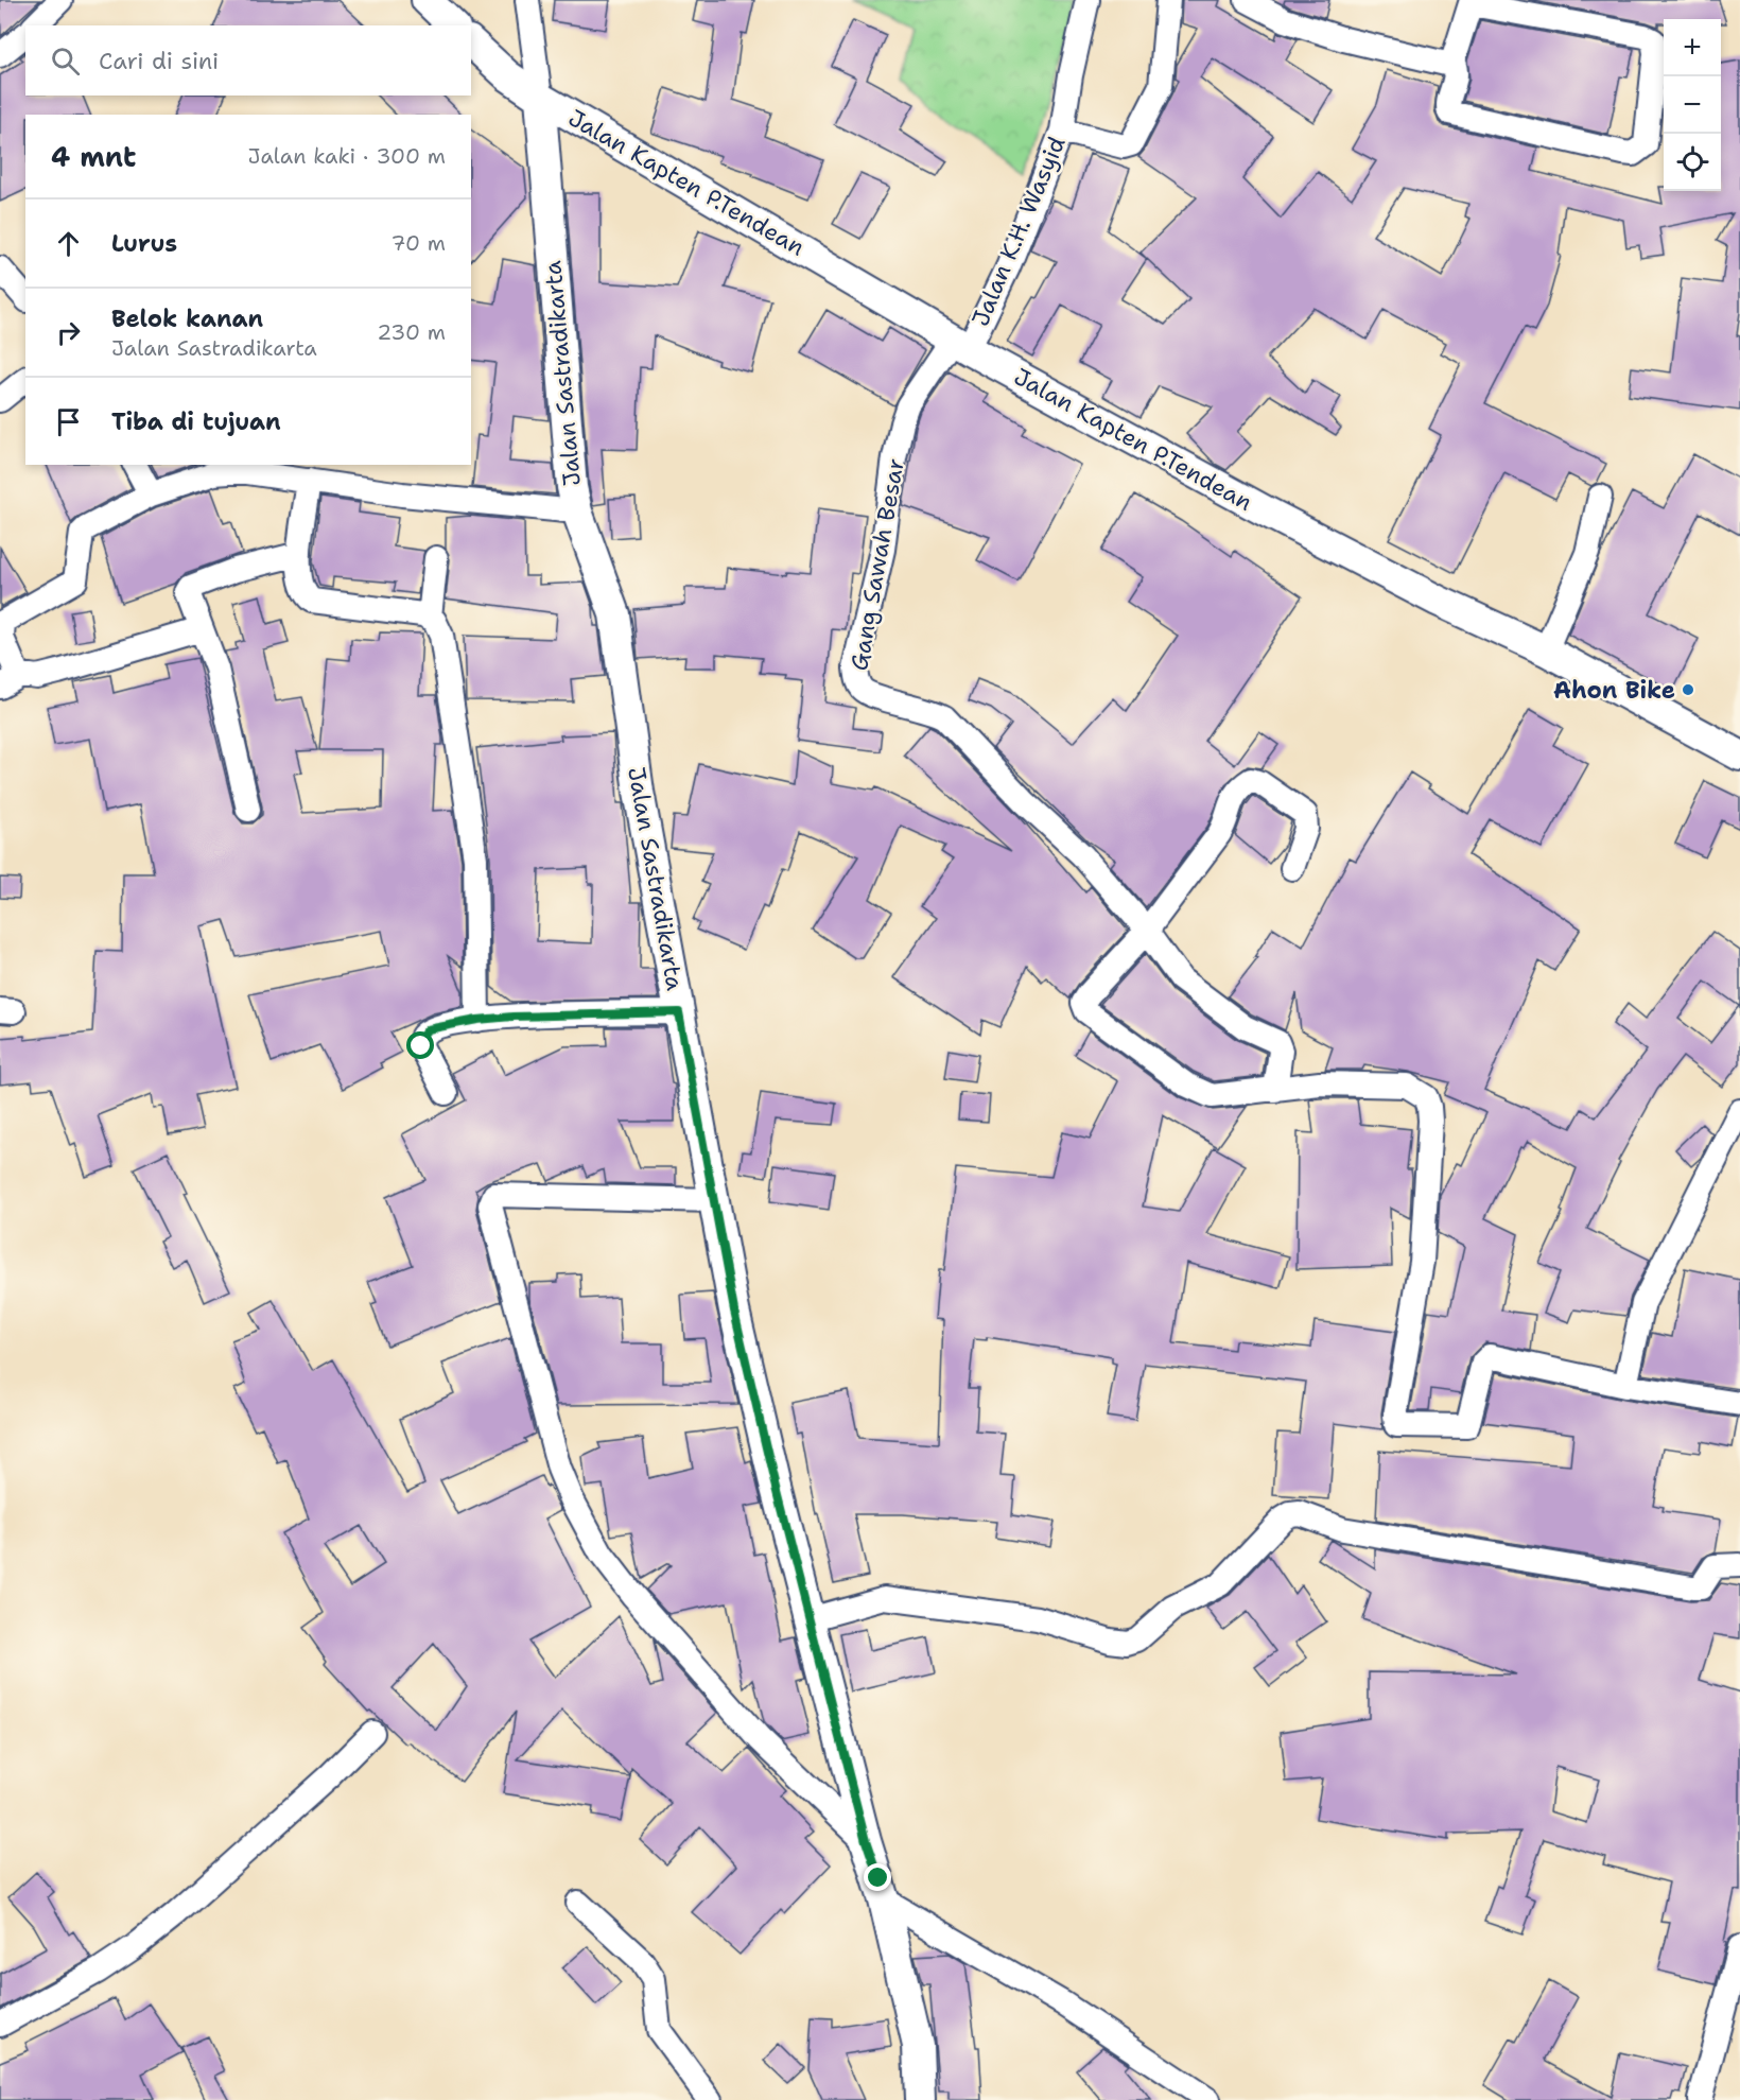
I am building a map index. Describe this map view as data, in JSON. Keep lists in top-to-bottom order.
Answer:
{
  "streets": {
    "street": [
      "Jalan Kapten P.Tendean",
      "Jalan K.H. Wasyid",
      "Jalan Sastradikarta",
      "Gang Sawah Besar"
    ]
  },
  "crossings": [
    ["Jalan Kapten P.Tendean", "Jalan K.H. Wasyid"],
    ["Jalan Kapten P.Tendean", "Jalan Sastradikarta"],
    ["Jalan Kapten P.Tendean", "Gang Sawah Besar"],
    ["Jalan K.H. Wasyid", "Gang Sawah Besar"]
  ],
  "places": ["Ahon Bike"],
  "page": {
    "map_buttons": ["+", "−"],
    "search": "Cari di sini",
    "heading": ["4 mnt", "Jalan kaki · 300 m"],
    "list": [
      ["Lurus", "70 m"],
      ["Belok kanan", "Jalan Sastradikarta", "230 m"],
      "Tiba di tujuan"
    ]
  }
}
